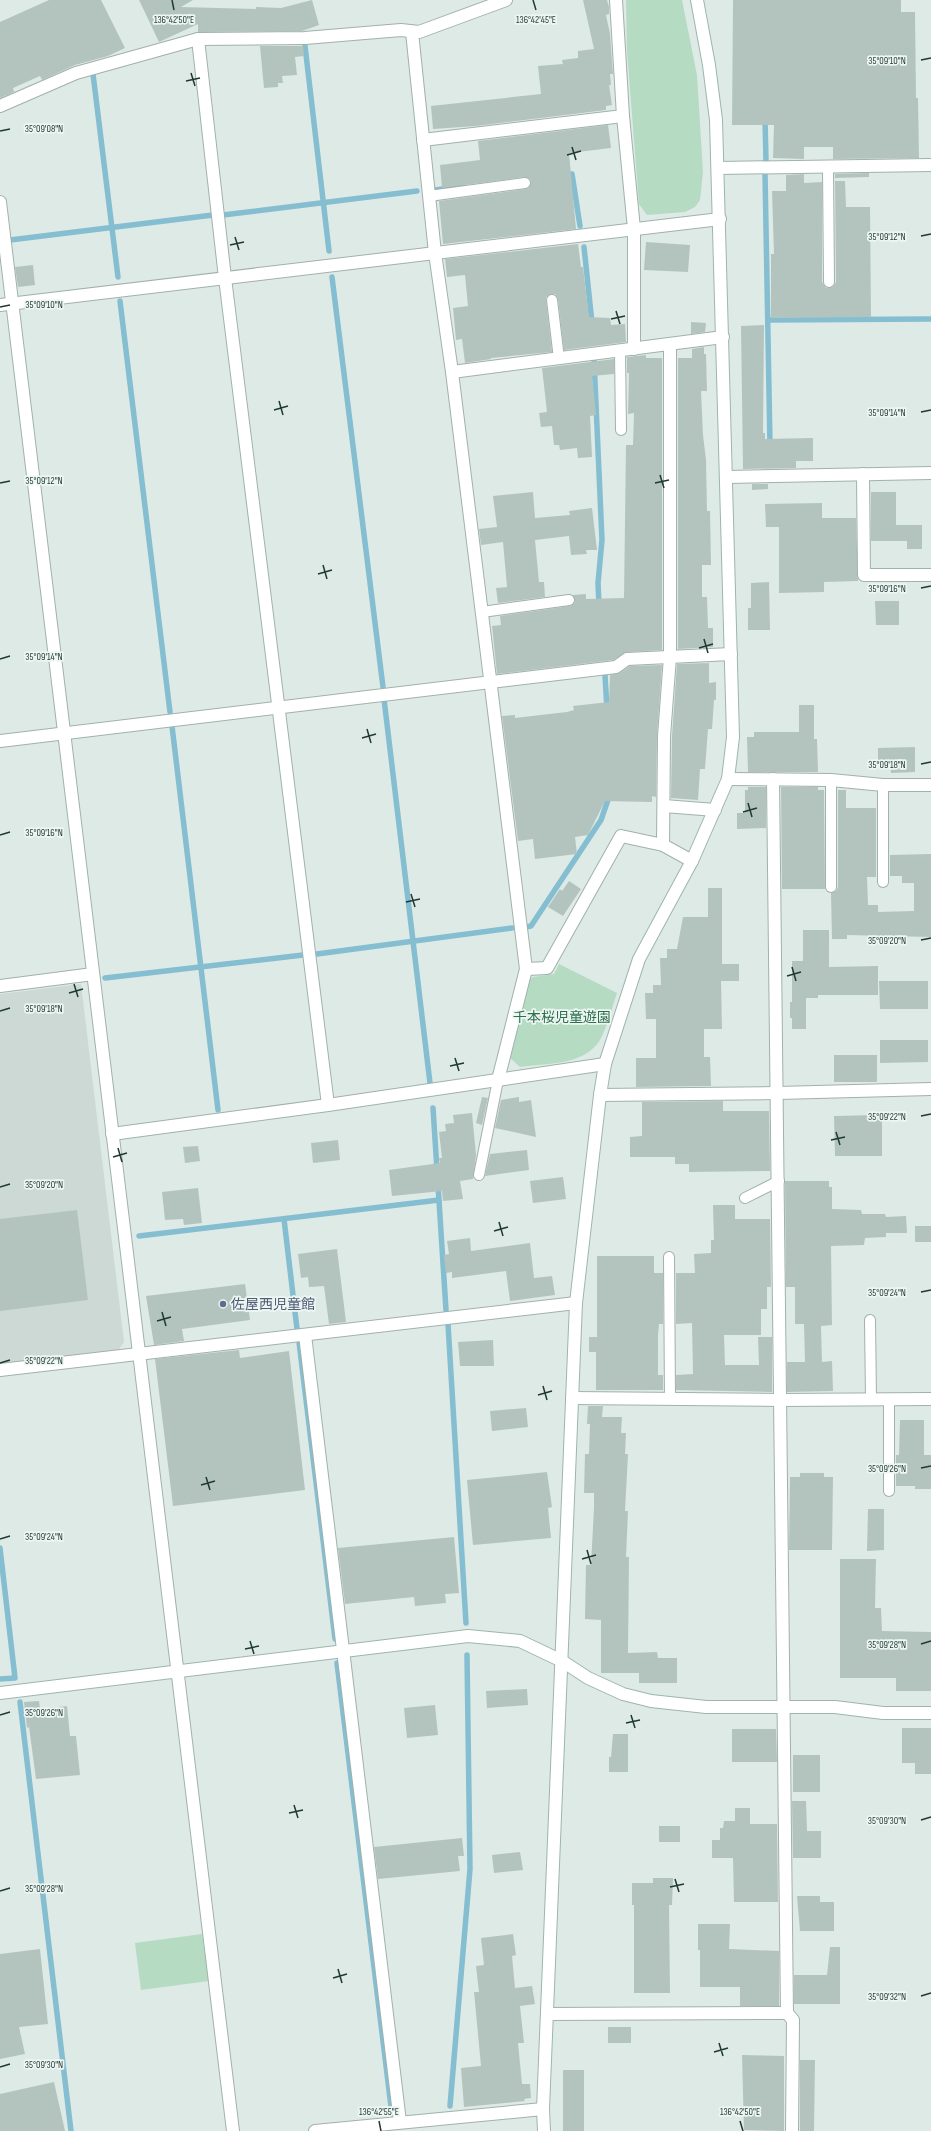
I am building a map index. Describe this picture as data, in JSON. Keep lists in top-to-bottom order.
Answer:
{
  "parks": ["千本桜児童遊園"],
  "places": ["佐屋西児童館"],
  "coordinates": [
    "136°42'50\"E",
    "136°42'45\"E",
    "35°09'10\"N",
    "35°09'08\"N",
    "35°09'12\"N",
    "35°09'14\"N",
    "35°09'16\"N",
    "35°09'18\"N",
    "35°09'20\"N",
    "35°09'22\"N",
    "35°09'24\"N",
    "35°09'26\"N",
    "35°09'28\"N",
    "35°09'30\"N",
    "35°09'32\"N",
    "136°42'55\"E"
  ]
}
